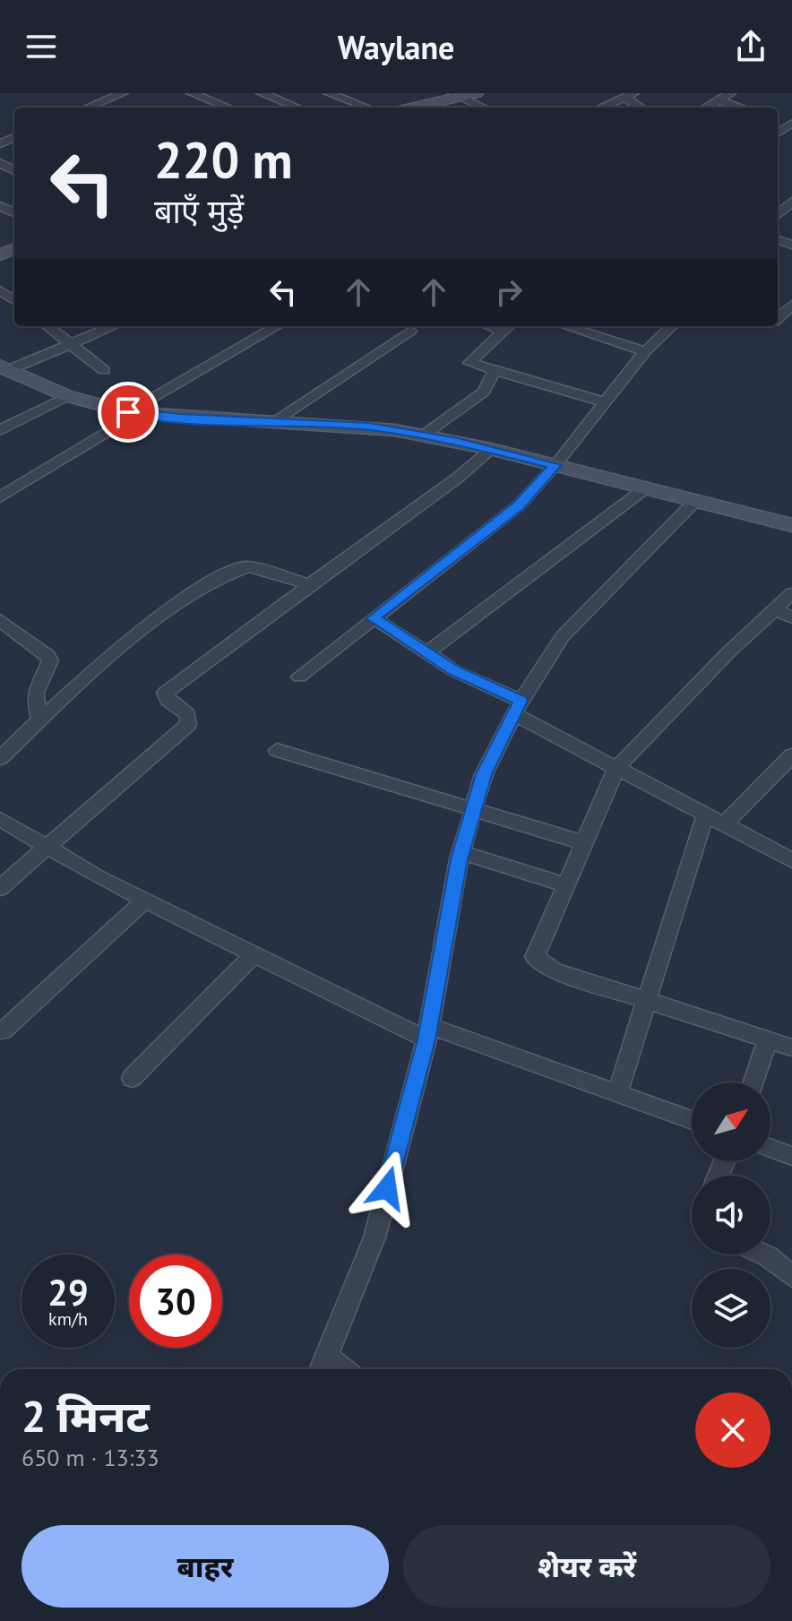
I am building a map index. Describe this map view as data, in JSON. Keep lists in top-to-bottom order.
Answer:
{
  "north": "top right",
  "page": {
    "header": "Waylane",
    "turn": ["220 m", "बाएँ मुड़ें"],
    "speed": "29 km/h",
    "limit": "30",
    "heading": ["2 मिनट", "650 m · 13:33"],
    "buttons": ["बाहर", "शेयर करें"]
  }
}
